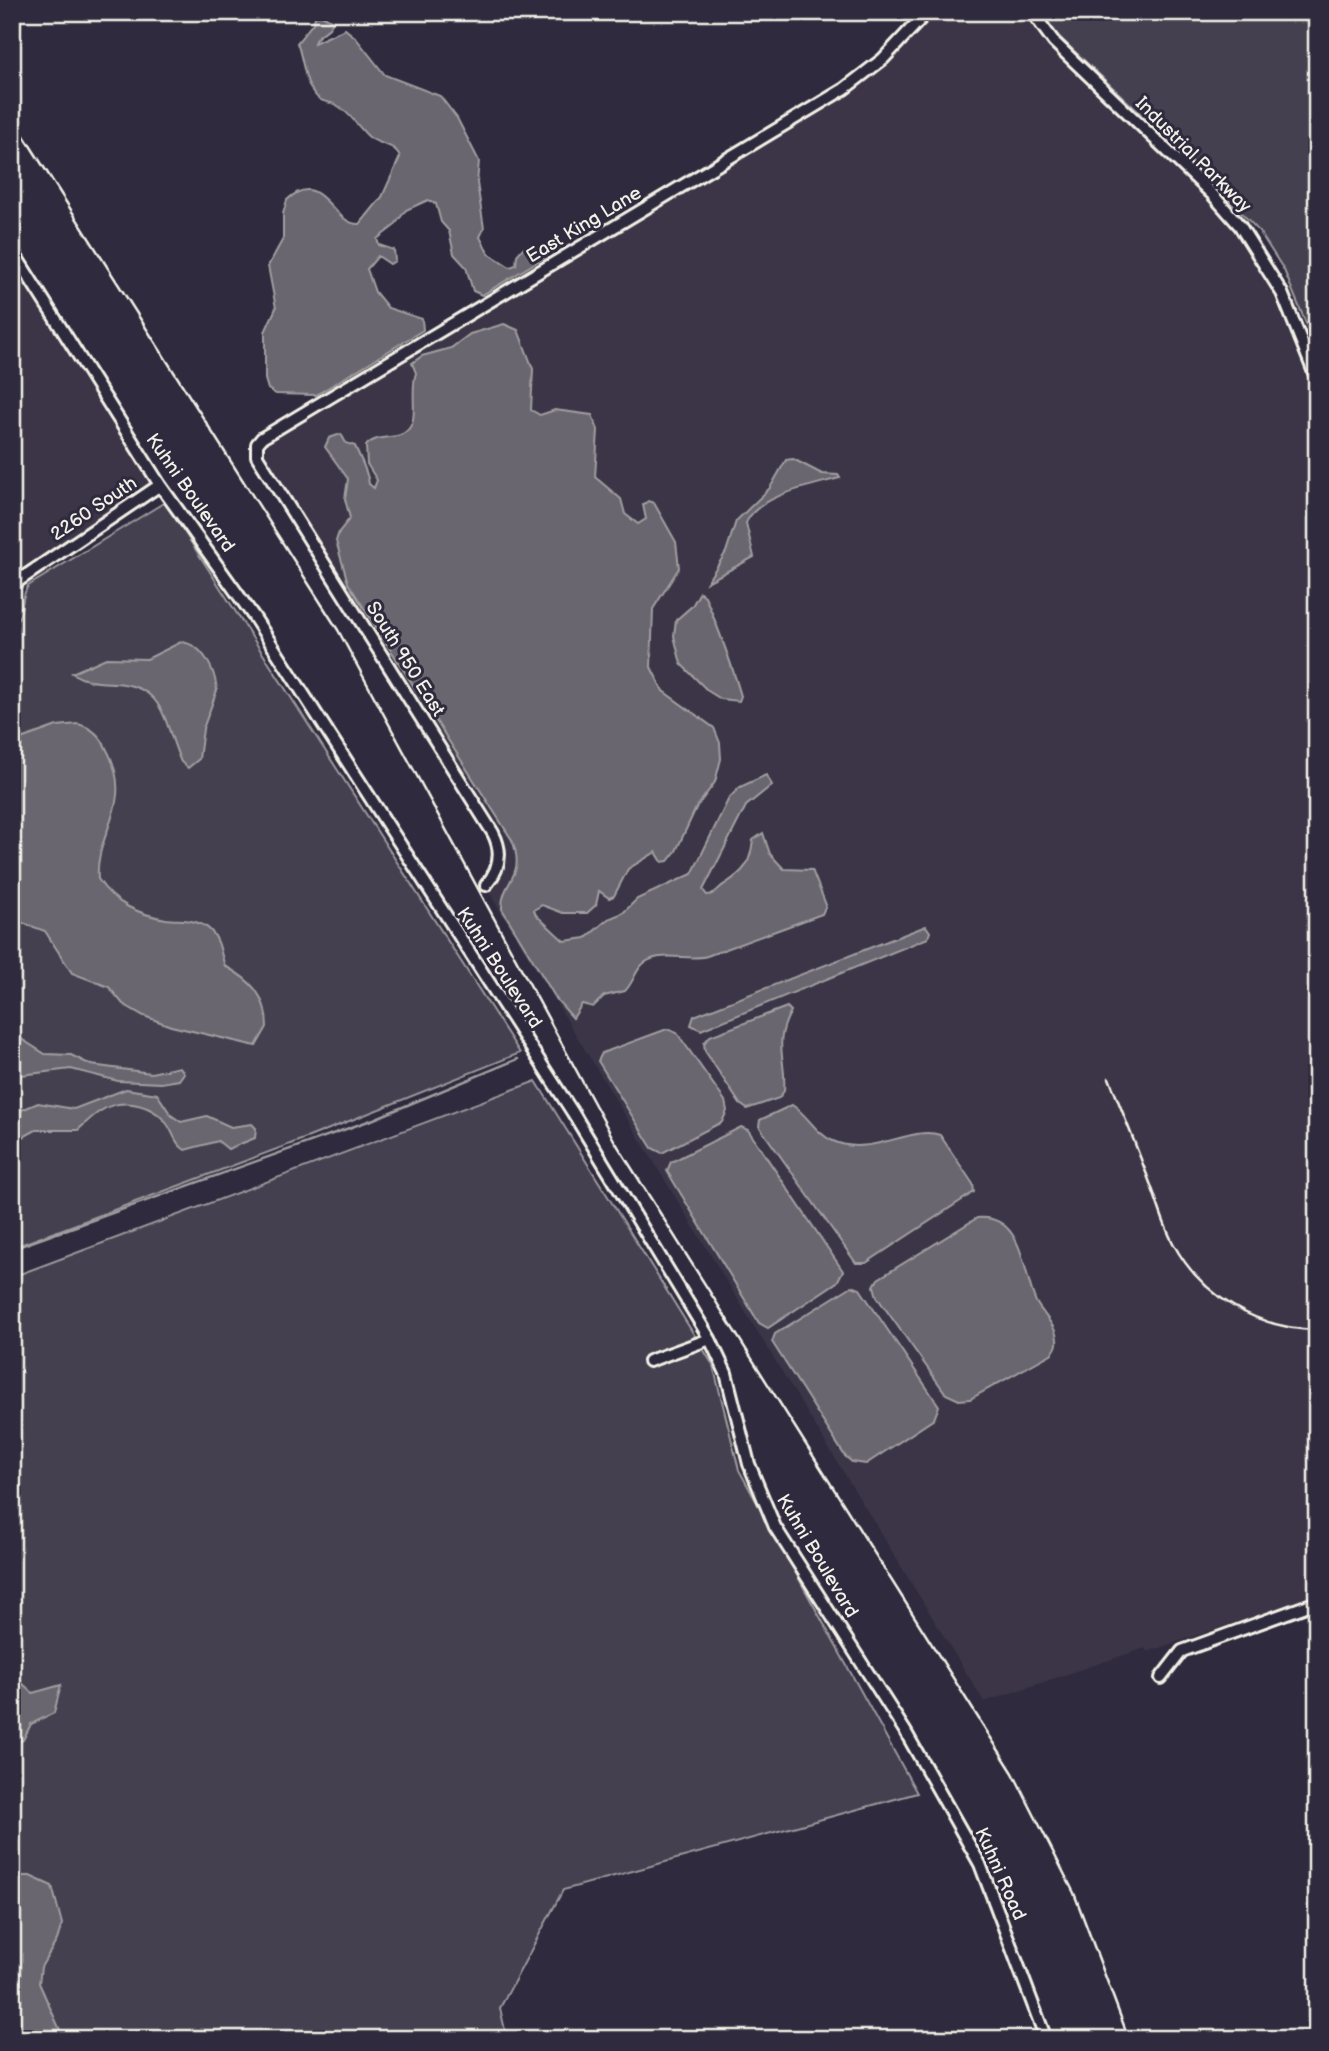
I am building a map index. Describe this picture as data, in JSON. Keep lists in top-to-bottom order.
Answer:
{
  "streets": {
    "street": [
      "Industrial Parkway",
      "East King Lane",
      "Kuhni Boulevard",
      "2260 South",
      "South 950 East",
      "Kuhni Road"
    ]
  },
  "crossings": [
    ["East King Lane", "South 950 East"],
    ["Kuhni Boulevard", "2260 South"],
    ["Kuhni Boulevard", "Kuhni Road"]
  ]
}
